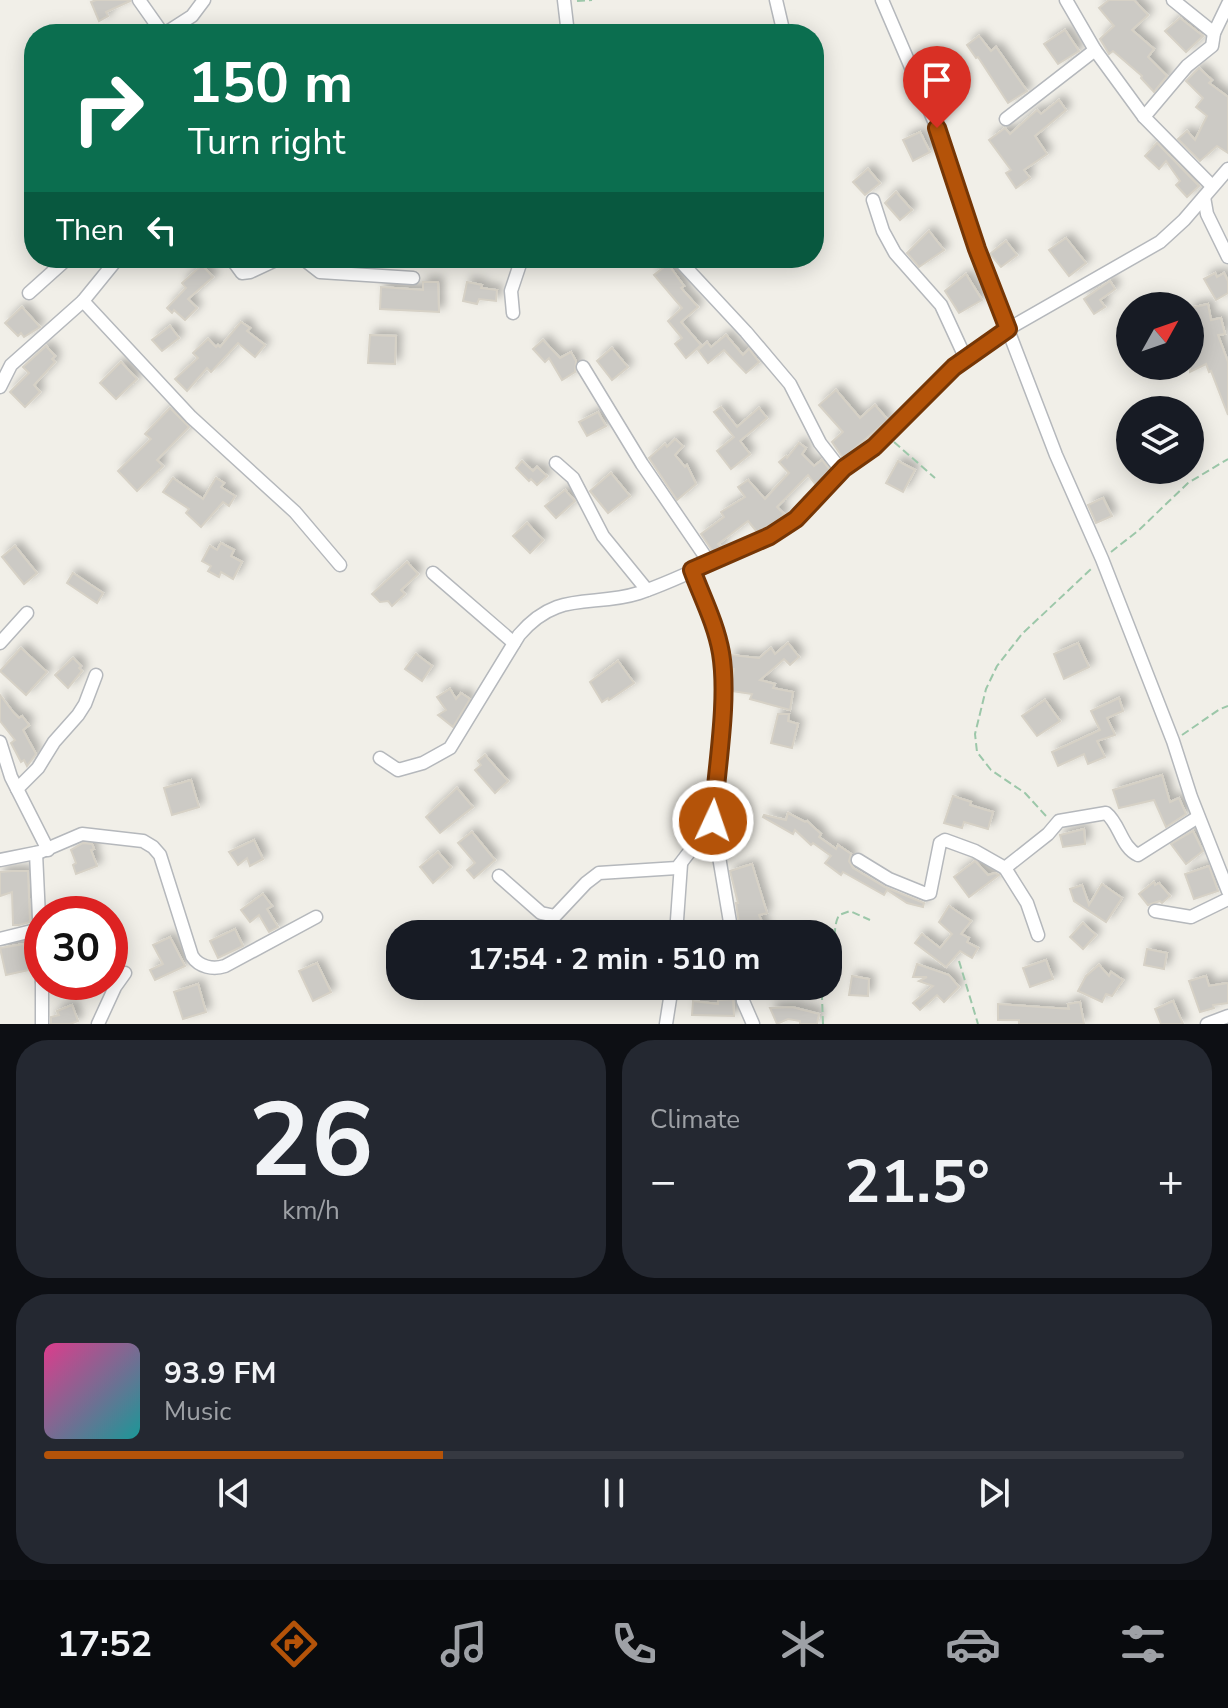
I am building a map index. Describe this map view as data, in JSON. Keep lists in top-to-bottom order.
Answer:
{
  "north": "top right",
  "page": {
    "turn": ["150 m", "Turn right"],
    "then": "Then",
    "limit": "30",
    "trip": "17:54 · 2 min · 510 m",
    "tile": [
      ["26", "km/h"],
      "Climate"
    ],
    "heat": ["−", "21.5°", "+"],
    "song": ["93.9 FM", "Music"],
    "tabs": "17:52"
  }
}
